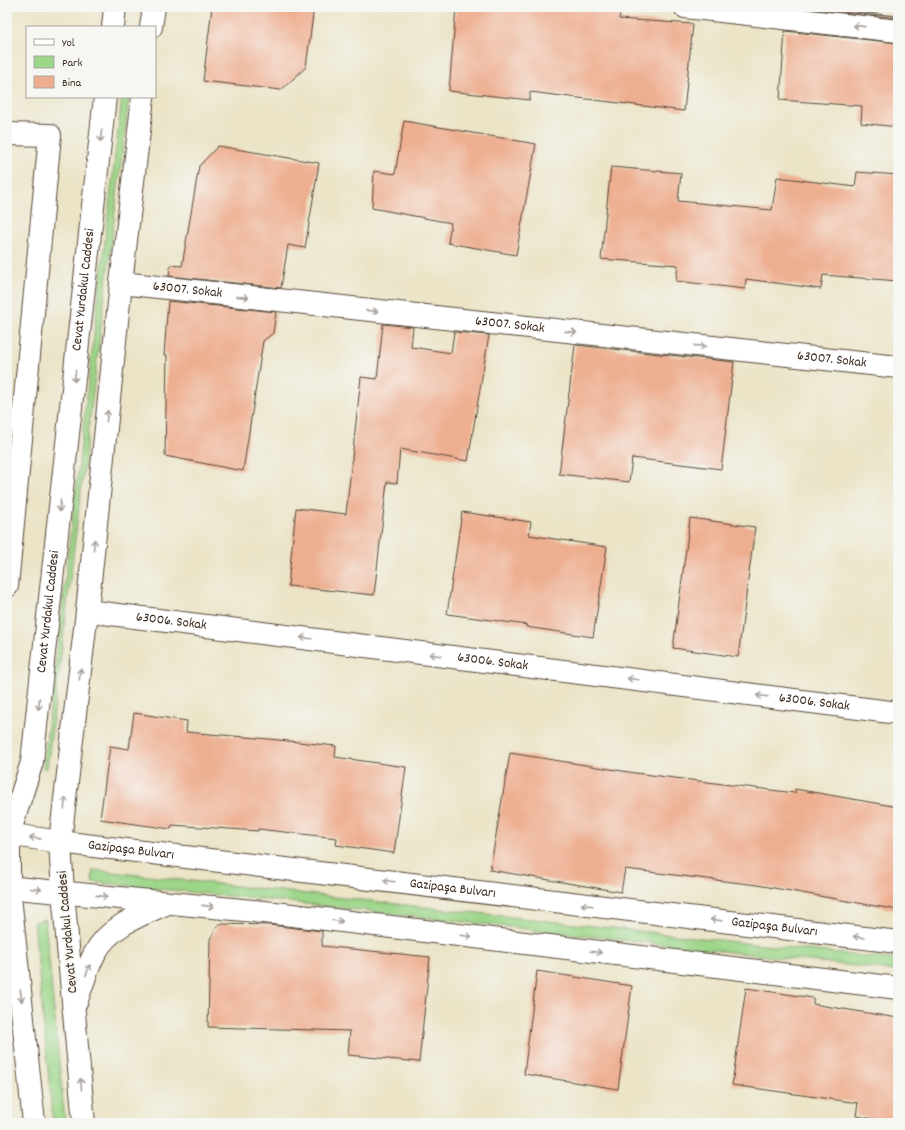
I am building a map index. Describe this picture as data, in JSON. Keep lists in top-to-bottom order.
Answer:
{
  "streets": {
    "main road": [
      "Cevat Yurdakul Caddesi",
      "63007. Sokak",
      "63006. Sokak",
      "Gazipaşa Bulvarı"
    ]
  },
  "crossings": [
    ["Cevat Yurdakul Caddesi", "63007. Sokak"],
    ["Cevat Yurdakul Caddesi", "63006. Sokak"],
    ["Cevat Yurdakul Caddesi", "Gazipaşa Bulvarı"]
  ],
  "one_way": ["63007. Sokak", "63006. Sokak"],
  "legend": ["Yol", "Park", "Bina"]
}
